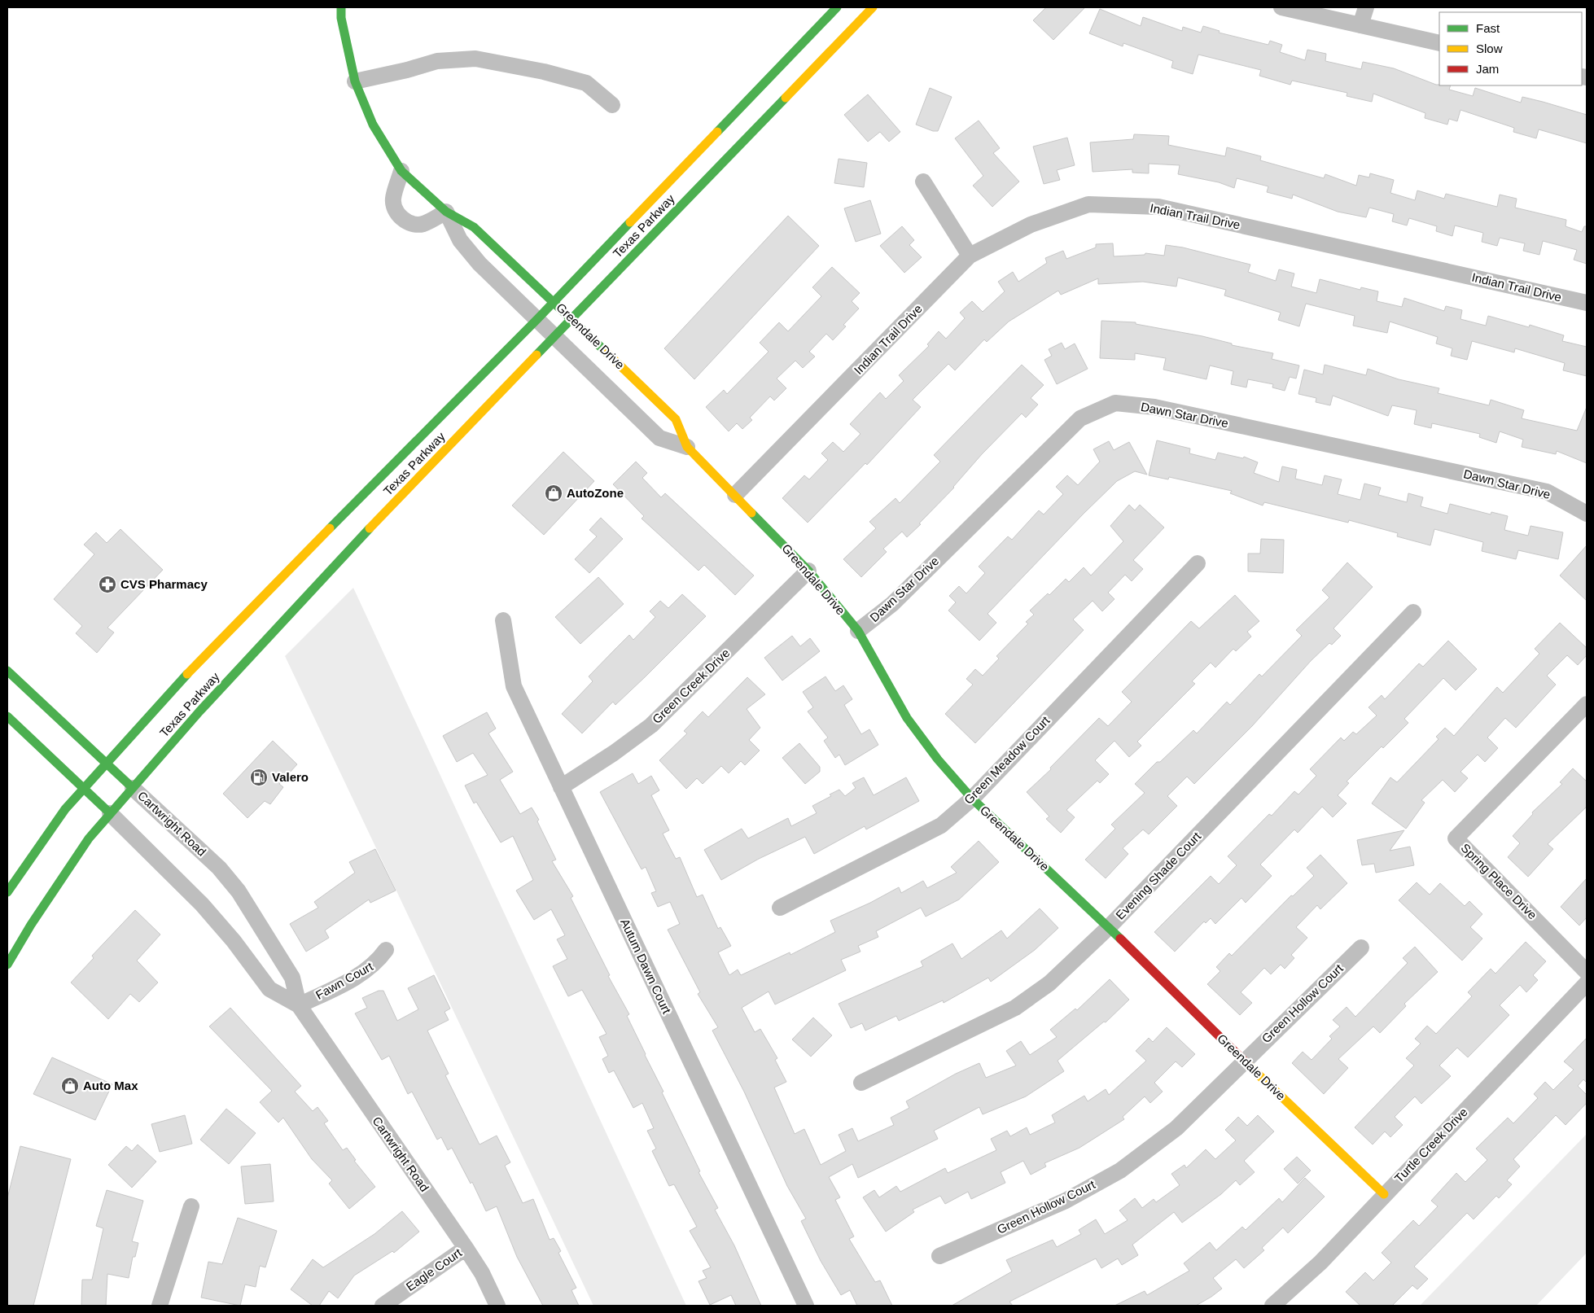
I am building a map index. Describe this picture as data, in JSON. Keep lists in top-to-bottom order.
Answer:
{
  "streets": {
    "main road": ["Texas Parkway", "Greendale Drive", "Cartwright Road"],
    "street": [
      "Indian Trail Drive",
      "Dawn Star Drive",
      "Green Creek Drive",
      "Green Meadow Court",
      "Evening Shade Court",
      "Spring Place Drive",
      "Autum Dawn Court",
      "Fawn Court",
      "Green Hollow Court",
      "Turtle Creek Drive",
      "Eagle Court"
    ]
  },
  "crossings": [
    ["Indian Trail Drive", "Greendale Drive"],
    ["Texas Parkway", "Greendale Drive"],
    ["Texas Parkway", "Cartwright Road"],
    ["Greendale Drive", "Dawn Star Drive"],
    ["Greendale Drive", "Green Creek Drive"],
    ["Greendale Drive", "Green Meadow Court"],
    ["Greendale Drive", "Evening Shade Court"],
    ["Greendale Drive", "Green Hollow Court"],
    ["Greendale Drive", "Turtle Creek Drive"],
    ["Green Creek Drive", "Autum Dawn Court"],
    ["Cartwright Road", "Fawn Court"],
    ["Cartwright Road", "Eagle Court"]
  ],
  "places": {
    "shop": ["AutoZone", "Auto Max"],
    "pharmacy": ["CVS Pharmacy"],
    "fuel station": ["Valero"]
  },
  "legend": ["Fast", "Slow", "Jam"]
}
